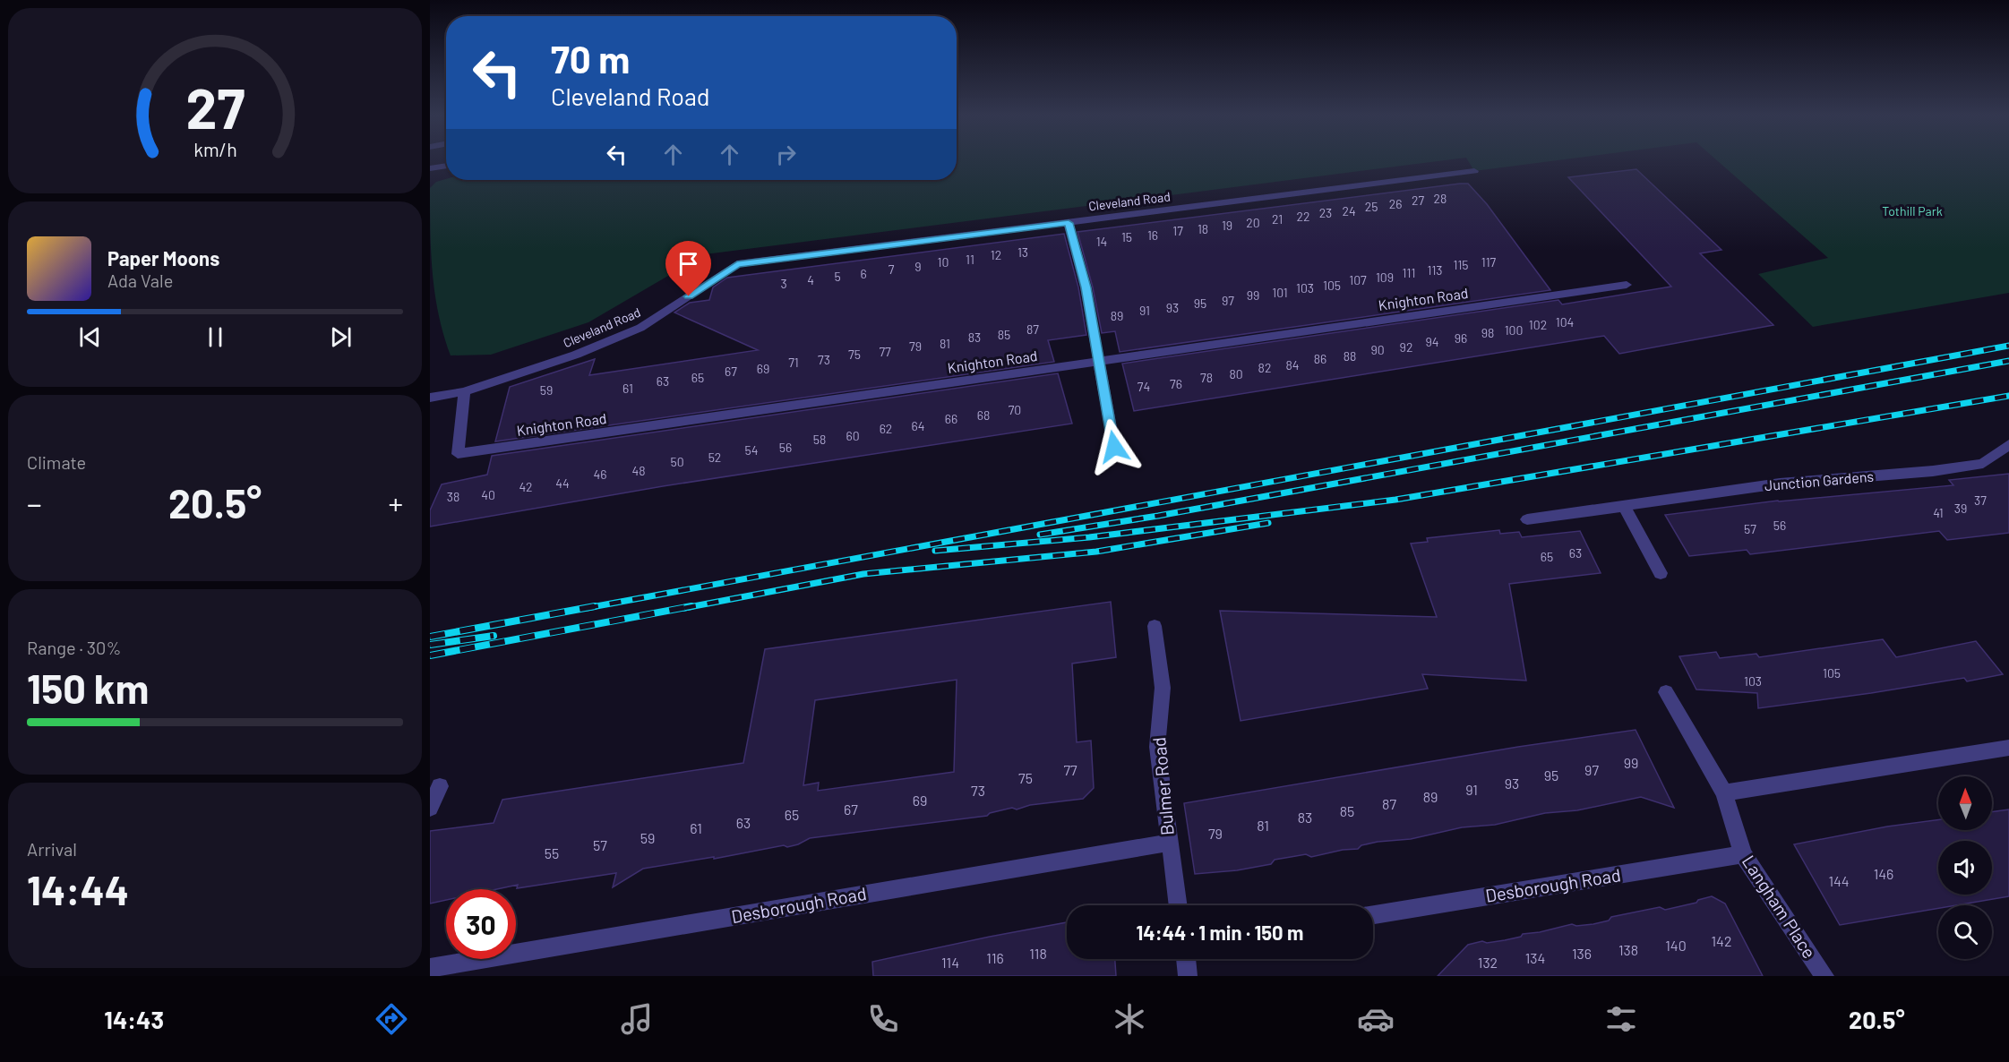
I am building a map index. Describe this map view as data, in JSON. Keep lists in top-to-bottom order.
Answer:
{
  "streets": {
    "street": [
      "Cleveland Road",
      "Knighton Road",
      "Junction Gardens",
      "Bulmer Road",
      "Desborough Road",
      "Langham Place"
    ]
  },
  "crossings": [
    ["Cleveland Road", "Knighton Road"],
    ["Bulmer Road", "Desborough Road"],
    ["Desborough Road", "Langham Place"]
  ],
  "parks": ["Tothill Park"],
  "house_numbers": [
    "28",
    "27",
    "26",
    "25",
    "24",
    "23",
    "22",
    "21",
    "20",
    "19",
    "18",
    "17",
    "16",
    "15",
    "14",
    "13",
    "12",
    "11",
    "10",
    "117",
    "115",
    "9",
    "7",
    "113",
    "111",
    "6",
    "5",
    "109",
    "4",
    "107",
    "3",
    "105",
    "103",
    "101",
    "99",
    "97",
    "95",
    "93",
    "91",
    "89",
    "104",
    "102",
    "87",
    "100",
    "98",
    "85",
    "83",
    "96",
    "94",
    "81",
    "79",
    "92",
    "90",
    "77",
    "75",
    "88",
    "86",
    "73",
    "71",
    "84",
    "82",
    "69",
    "67",
    "80",
    "65",
    "78",
    "63",
    "76",
    "74",
    "61",
    "59",
    "70",
    "68",
    "66",
    "64",
    "62",
    "60",
    "58",
    "56",
    "54",
    "52",
    "50",
    "48",
    "46",
    "44",
    "42",
    "40",
    "38",
    "37",
    "39",
    "41",
    "56",
    "57",
    "63",
    "65",
    "105",
    "103",
    "99",
    "77",
    "97",
    "95",
    "75",
    "93",
    "91",
    "73",
    "89",
    "69",
    "87",
    "67",
    "85",
    "65",
    "83",
    "63",
    "81",
    "61",
    "79",
    "59",
    "57",
    "55",
    "146",
    "144",
    "142",
    "140",
    "138",
    "118",
    "136",
    "116",
    "134",
    "114",
    "132"
  ],
  "north": "top",
  "page": {
    "turn": ["70 m", "Cleveland Road"],
    "song": ["Paper Moons", "Ada Vale"],
    "tile": [
      "Climate",
      ["Range · 30%", "150 km"],
      ["Arrival", "14:44"]
    ],
    "heat": ["−", "20.5°", "+"],
    "limit": "30",
    "trip": "14:44 · 1 min · 150 m",
    "tabs": ["14:43", "20.5°"],
    "gauge": ["27", "km/h"]
  }
}
